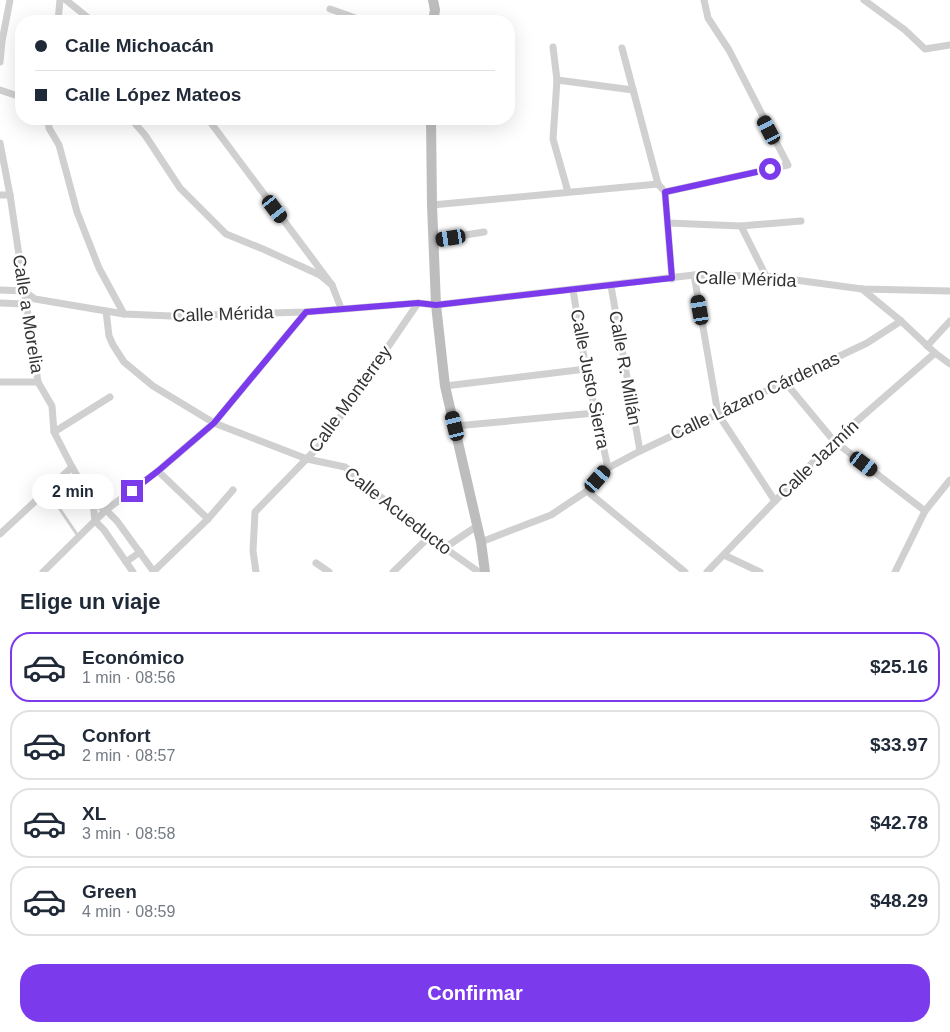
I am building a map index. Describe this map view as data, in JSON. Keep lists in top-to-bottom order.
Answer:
{
  "streets": {
    "street": [
      "Calle Mérida",
      "Calle a Morelia",
      "Calle R. Millán",
      "Calle Justo Sierra",
      "Calle Lázaro Cárdenas",
      "Calle Monterrey",
      "Calle Jazmín",
      "Calle Acueducto"
    ]
  },
  "crossings": [
    ["Calle Mérida", "Calle a Morelia"],
    ["Calle Mérida", "Calle R. Millán"],
    ["Calle Mérida", "Calle Justo Sierra"],
    ["Calle Mérida", "Calle Monterrey"],
    ["Calle Mérida", "Calle Acueducto"],
    ["Calle R. Millán", "Calle Lázaro Cárdenas"],
    ["Calle Justo Sierra", "Calle Lázaro Cárdenas"],
    ["Calle Monterrey", "Calle Acueducto"]
  ],
  "page": {
    "banner": ["Calle Michoacán", "Calle López Mateos"],
    "bubble": "2 min",
    "heading": "Elige un viaje",
    "list": [
      {
        "name": "Económico",
        "note": "1 min · 08:56",
        "value": "$25.16"
      },
      {
        "name": "Confort",
        "note": "2 min · 08:57",
        "value": "$33.97"
      },
      {
        "name": "XL",
        "note": "3 min · 08:58",
        "value": "$42.78"
      },
      {
        "name": "Green",
        "note": "4 min · 08:59",
        "value": "$48.29"
      }
    ],
    "buttons": "Confirmar"
  }
}
